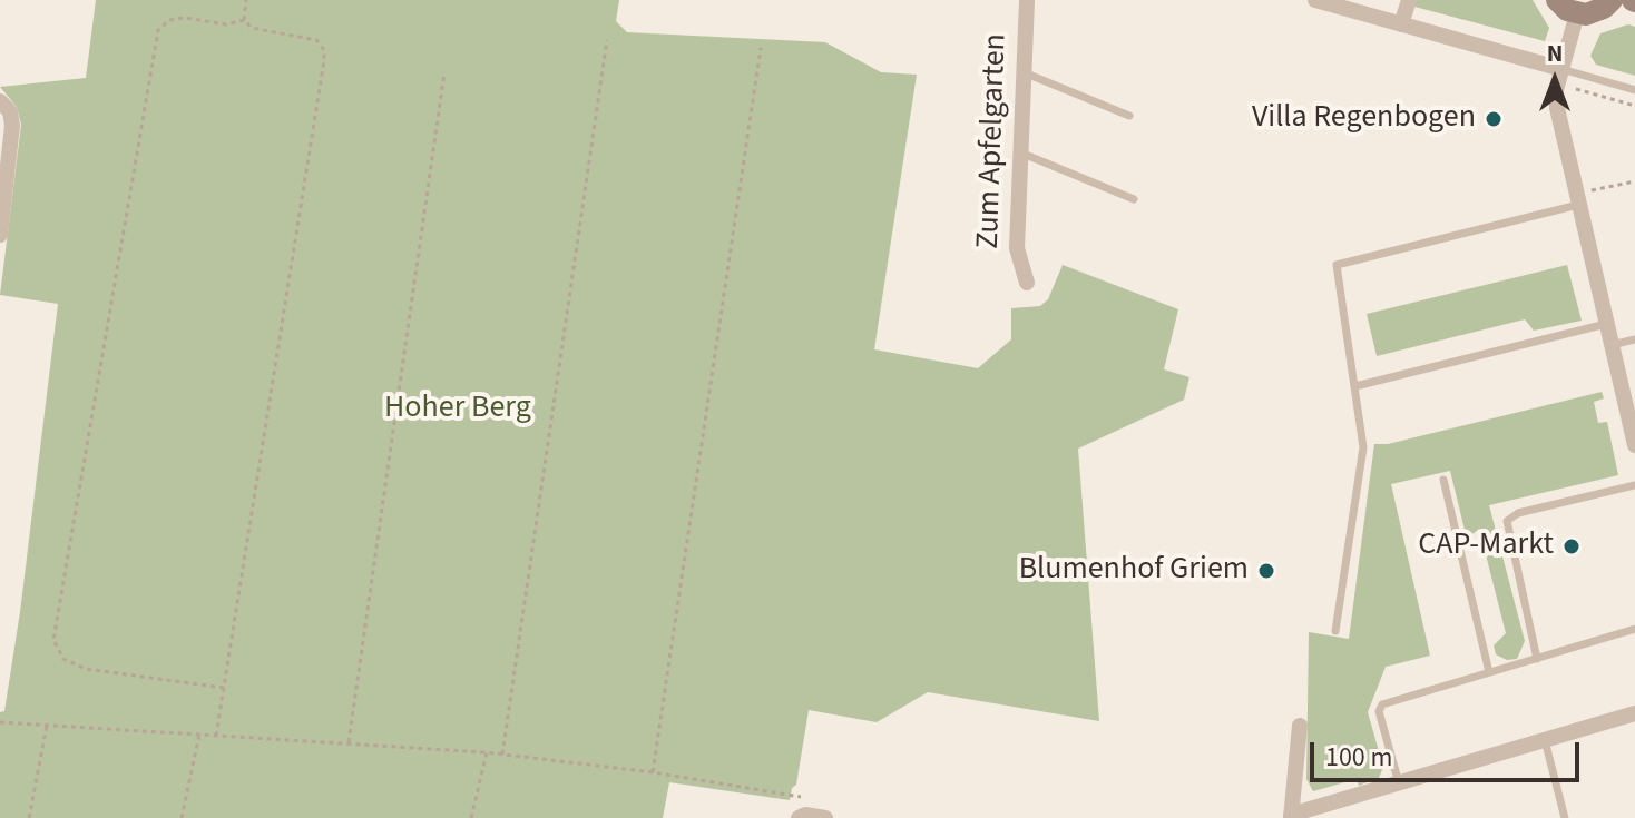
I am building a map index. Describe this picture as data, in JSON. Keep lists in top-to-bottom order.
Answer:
{
  "streets": {
    "street": ["Zum Apfelgarten"]
  },
  "parks": ["Hoher Berg"],
  "places": ["Villa Regenbogen", "CAP-Markt", "Blumenhof Griem"],
  "scale_bar": "100 m",
  "north": "top"
}
